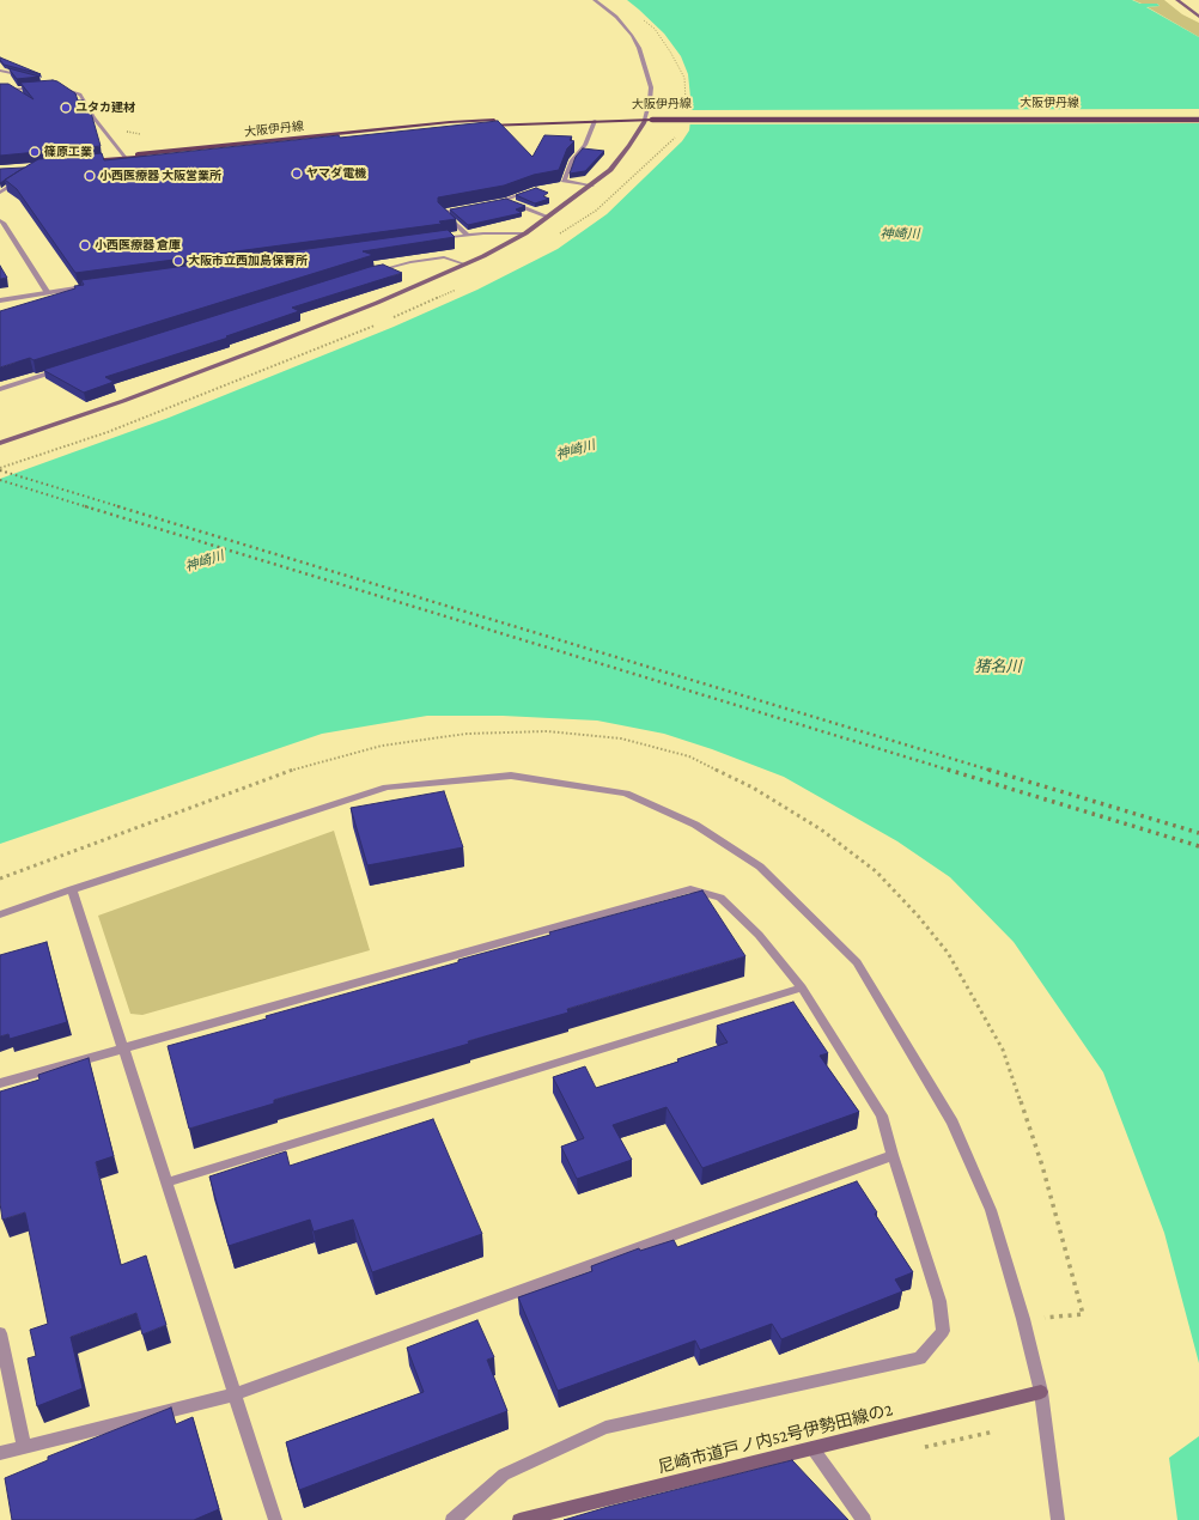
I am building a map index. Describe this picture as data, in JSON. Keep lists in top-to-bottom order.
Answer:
{
  "streets": {
    "main road": ["大阪伊丹線"],
    "street": ["尼崎市道戸ノ内52号伊勢田線の2"]
  },
  "water": ["神崎川", "猪名川"],
  "places": [
    "ユタカ建材",
    "篠原工業",
    "ヤマダ電機",
    "小西医療器 大阪営業所",
    "小西医療器 倉庫",
    "大阪市立西加島保育所"
  ]
}
